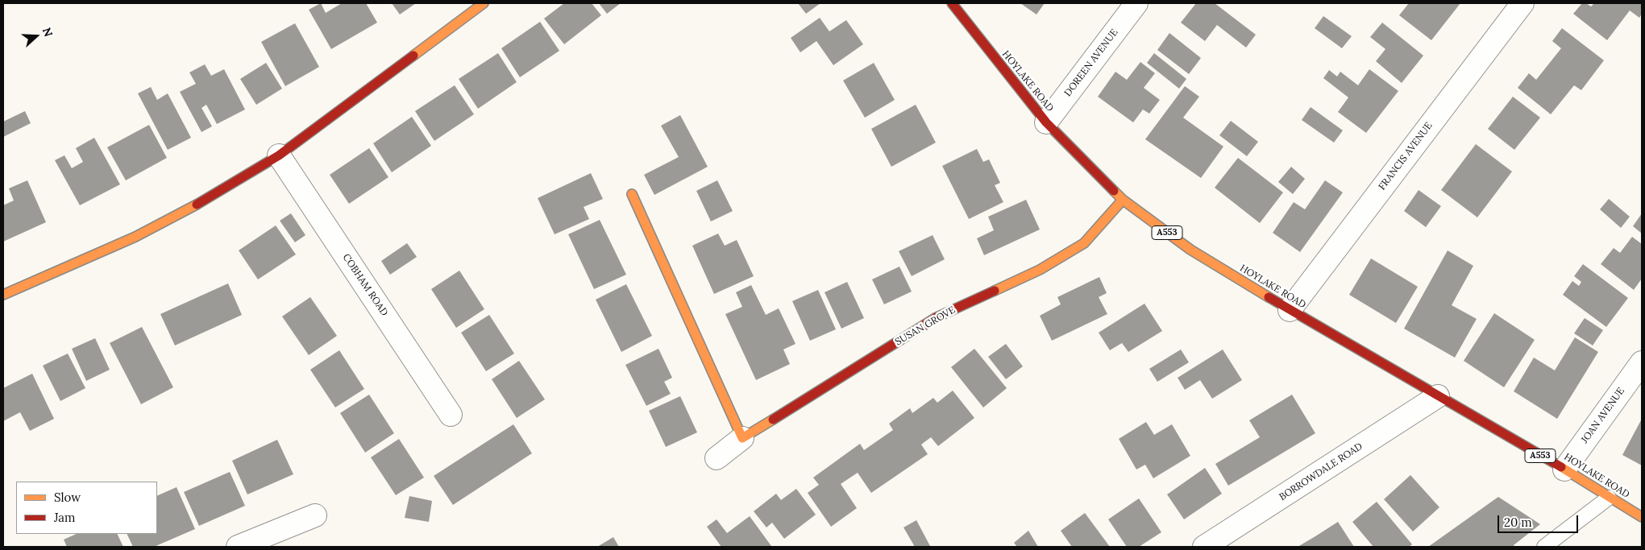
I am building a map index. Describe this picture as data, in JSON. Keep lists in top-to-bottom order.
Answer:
{
  "streets": {
    "street": [
      "DOREEN AVENUE",
      "HOYLAKE ROAD",
      "FRANCIS AVENUE",
      "A553",
      "COBHAM ROAD",
      "SUSAN GROVE",
      "JOAN AVENUE",
      "BORROWDALE ROAD"
    ]
  },
  "crossings": [
    ["DOREEN AVENUE", "HOYLAKE ROAD"],
    ["HOYLAKE ROAD", "FRANCIS AVENUE"],
    ["HOYLAKE ROAD", "SUSAN GROVE"],
    ["HOYLAKE ROAD", "JOAN AVENUE"],
    ["HOYLAKE ROAD", "BORROWDALE ROAD"]
  ],
  "legend": ["Slow", "Jam"],
  "scale_bar": "20 m",
  "north": "right"
}
